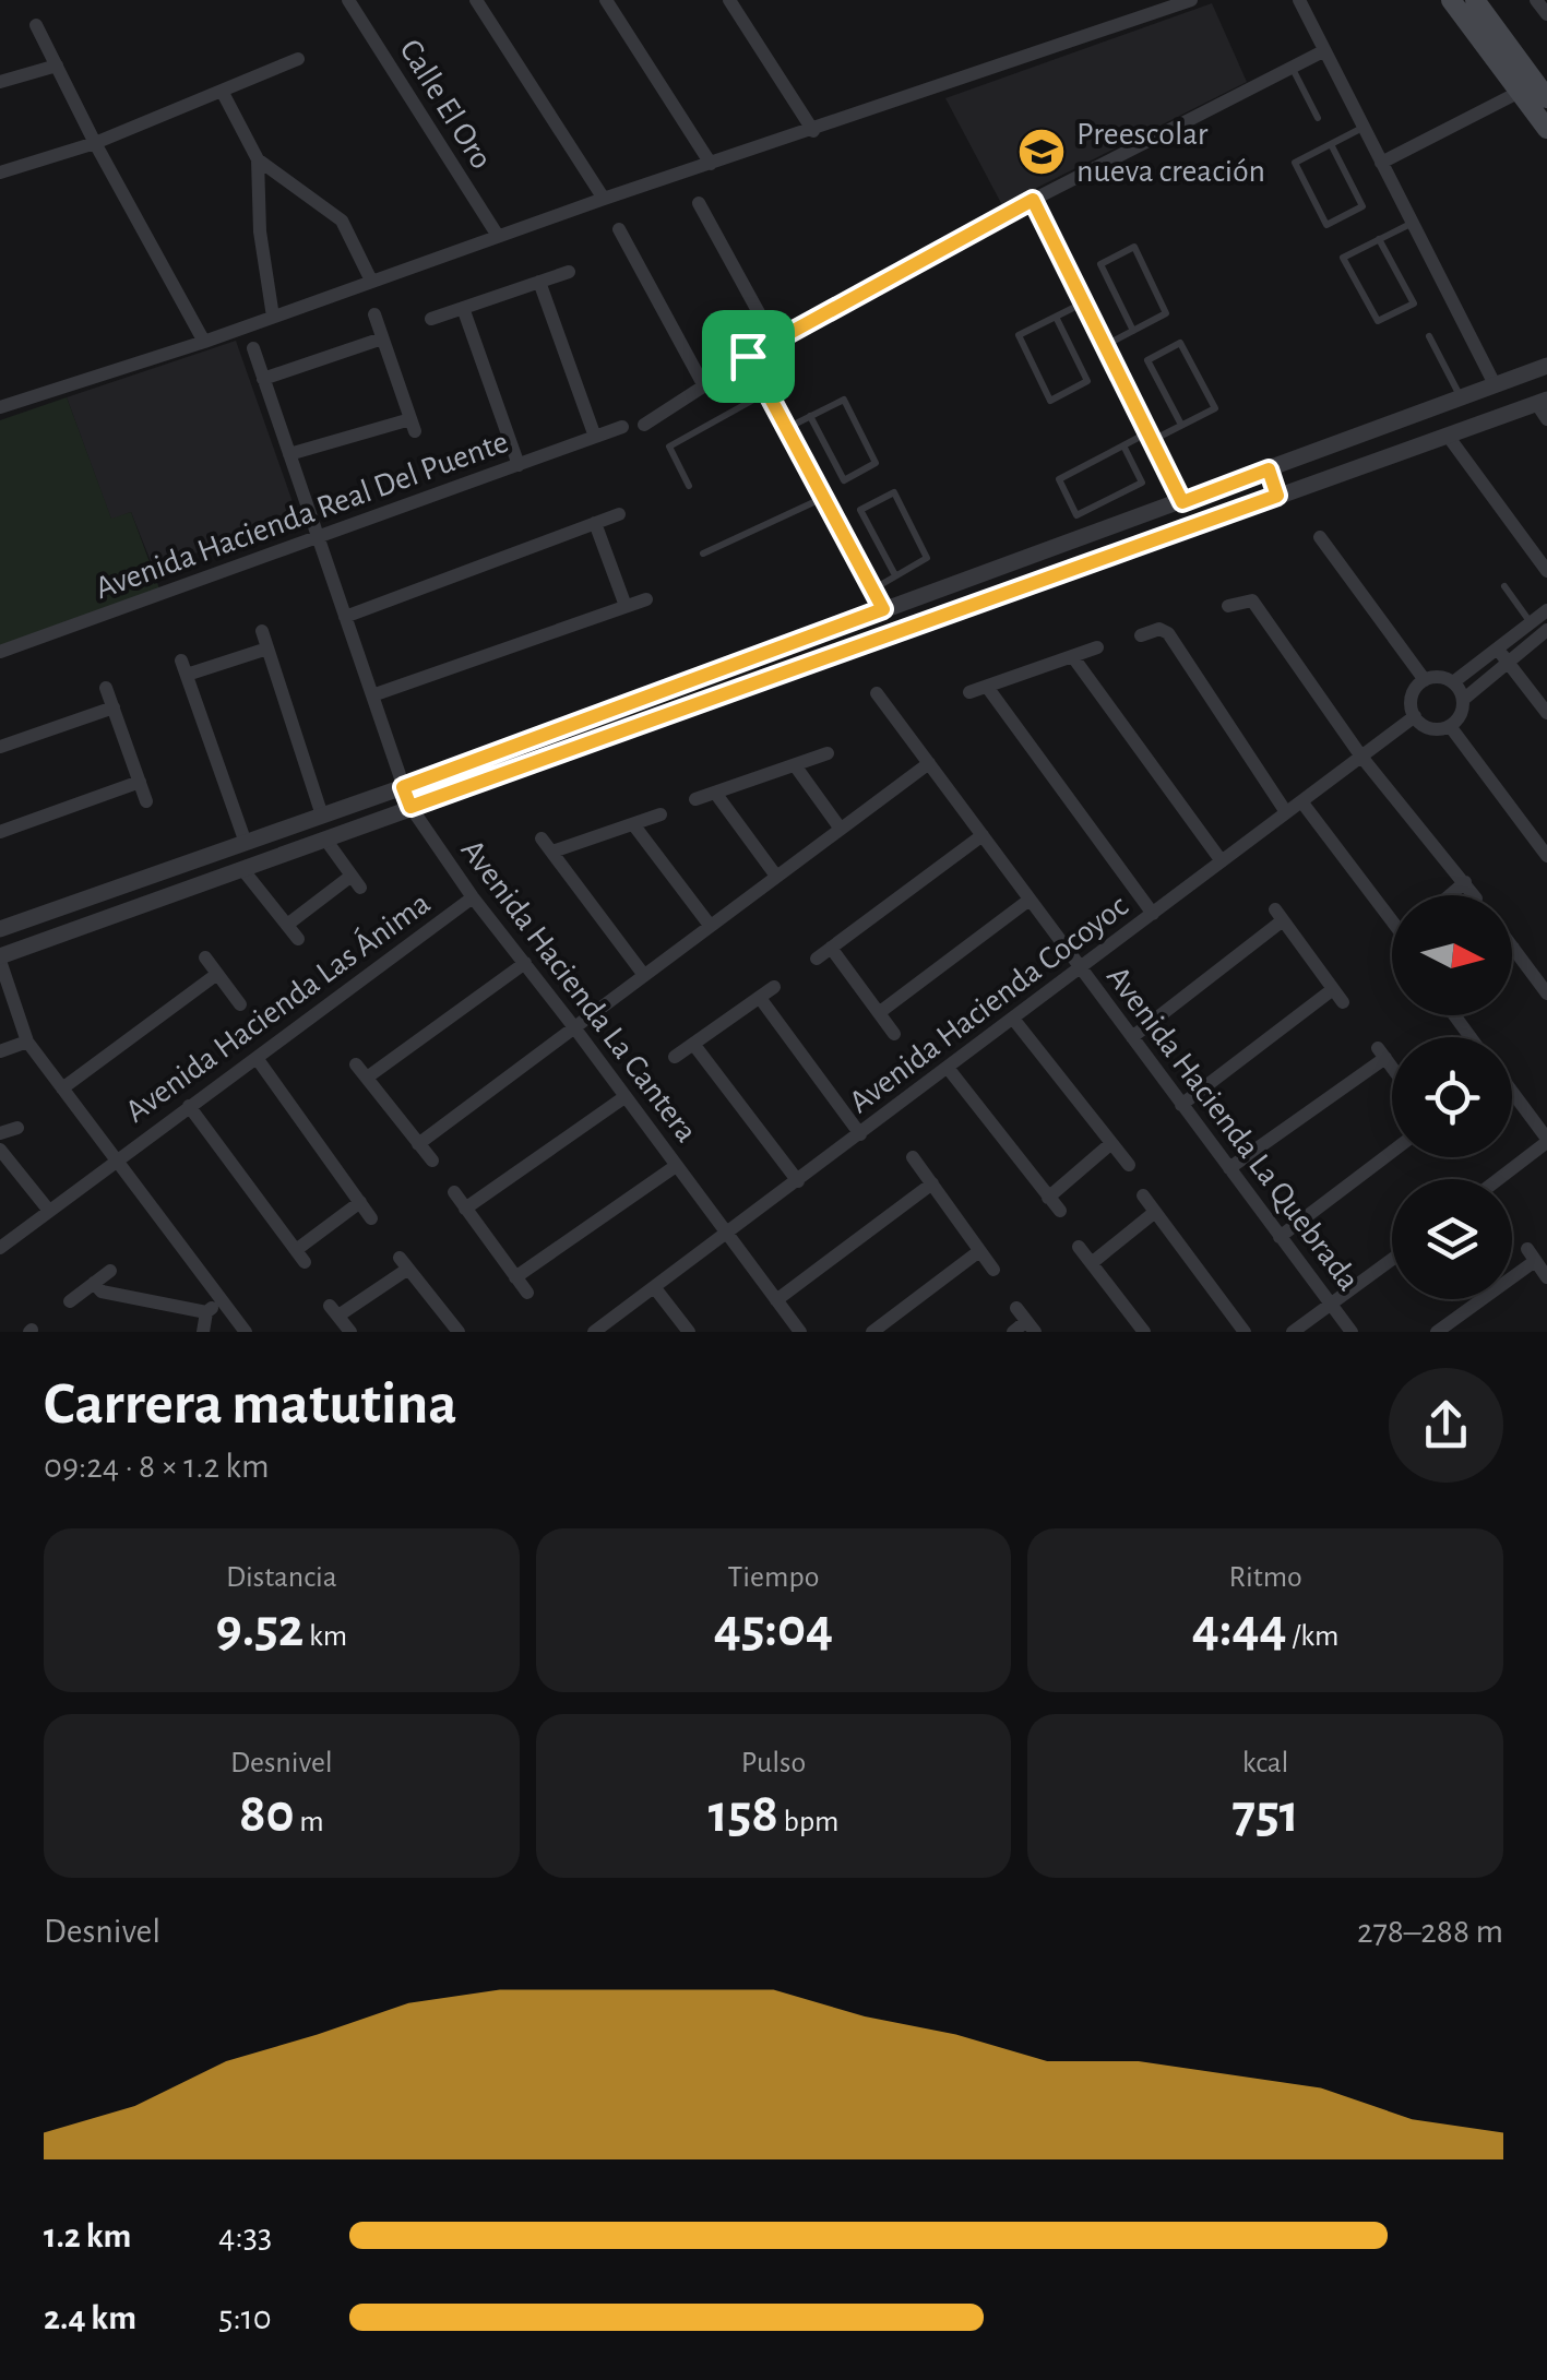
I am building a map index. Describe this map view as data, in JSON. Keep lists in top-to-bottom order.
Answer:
{
  "streets": {
    "street": [
      "Calle El Oro",
      "Avenida Hacienda Real Del Puente",
      "Avenida Hacienda La Cantera",
      "Avenida Hacienda Cocoyoc",
      "Avenida Hacienda Las Ánima",
      "Avenida Hacienda La Quebrada"
    ]
  },
  "crossings": [
    ["Avenida Hacienda Real Del Puente", "Avenida Hacienda La Cantera"],
    ["Avenida Hacienda La Cantera", "Avenida Hacienda Cocoyoc"],
    ["Avenida Hacienda La Cantera", "Avenida Hacienda Las Ánima"],
    ["Avenida Hacienda Cocoyoc", "Avenida Hacienda La Quebrada"]
  ],
  "places": {
    "school or university": ["Preescolar nueva creación"]
  },
  "north": "right",
  "page": {
    "heading": ["Carrera matutina", "09:24 · 8 × 1.2 km"],
    "stats": [
      ["Distancia", "9.52 km"],
      ["Tiempo", "45:04"],
      ["Ritmo", "4:44 /km"],
      ["Desnivel", "80 m"],
      ["Pulso", "158 bpm"],
      ["kcal", "751"]
    ],
    "chart": ["Desnivel", "278–288 m"],
    "list": [
      {
        "name": "1.2 km",
        "note": "4:33"
      },
      {
        "name": "2.4 km",
        "note": "5:10"
      }
    ]
  }
}
